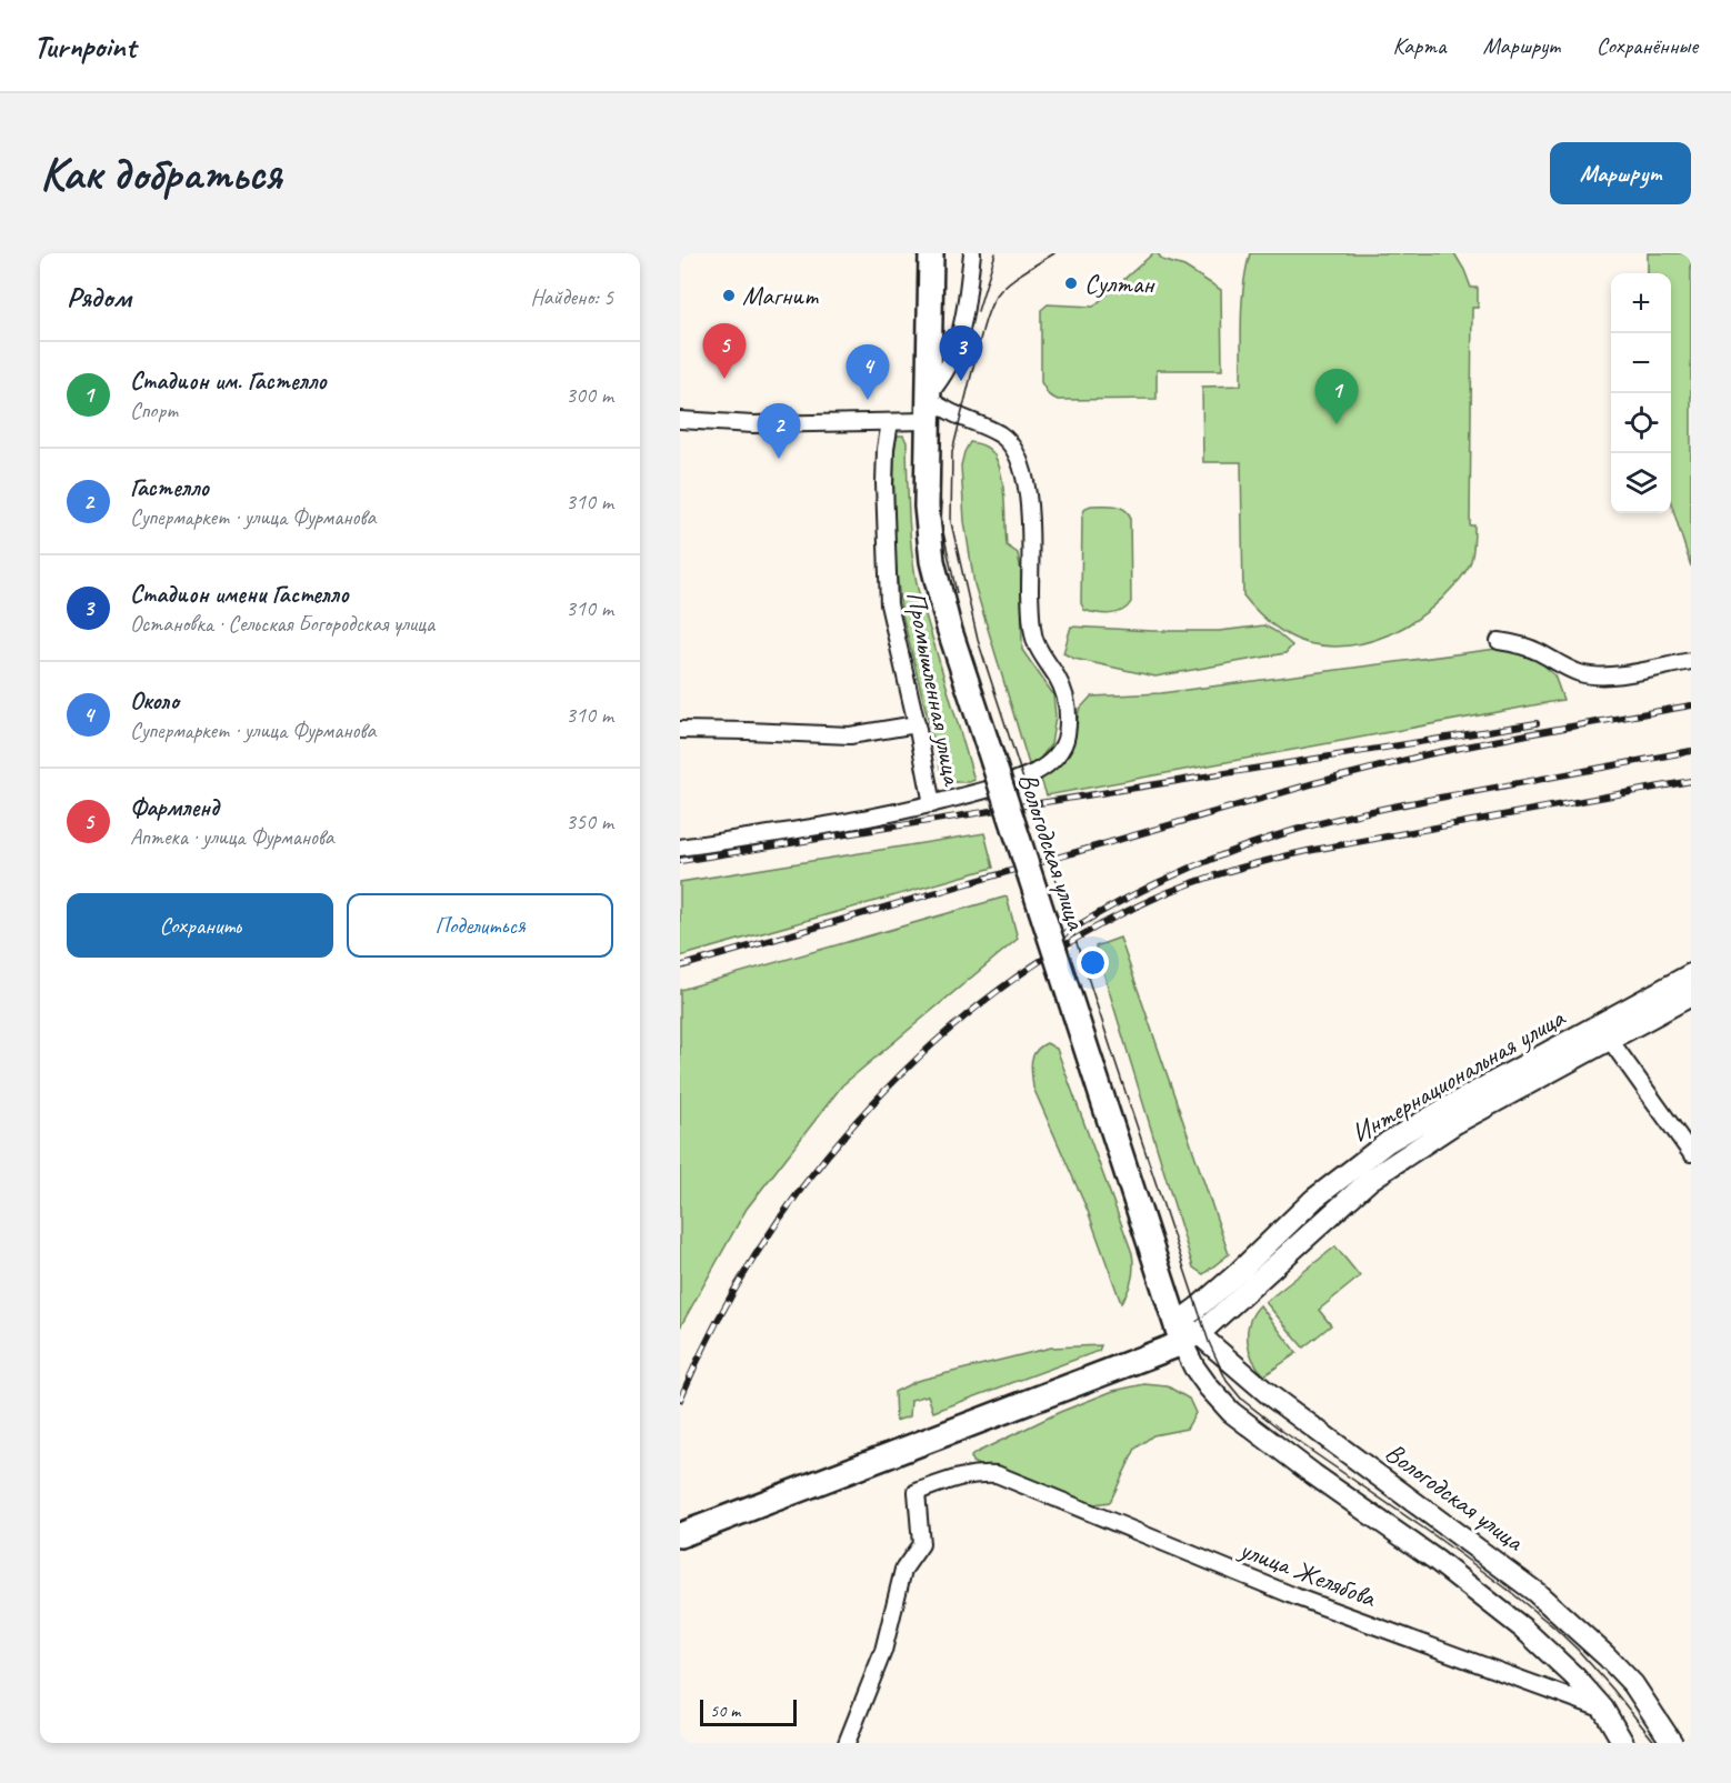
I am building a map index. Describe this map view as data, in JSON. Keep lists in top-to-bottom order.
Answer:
{
  "streets": {
    "main road": ["Вологодская улица", "Интернациональная улица"],
    "street": ["Промышленная улица", "улица Желябова"]
  },
  "crossings": [
    ["Вологодская улица", "Интернациональная улица"],
    ["Вологодская улица", "улица Желябова"]
  ],
  "places": ["Султан", "Магнит"],
  "scale_bar": "50 m",
  "page": {
    "header": "Turnpoint",
    "nav": ["Карта", "Маршрут", "Сохранённые"],
    "buttons": [
      "Маршрут",
      ["Сохранить", "Поделиться"]
    ],
    "title": "Как добраться",
    "heading": ["Рядом", "Найдено: 5"],
    "map_buttons": ["+", "−"],
    "pins": [
      "5",
      "3",
      "4",
      "1",
      "2"
    ],
    "list": [
      {
        "mark": "1",
        "name": "Стадион им. Гастелло",
        "note": "Спорт",
        "value": "300 m"
      },
      {
        "mark": "2",
        "name": "Гастелло",
        "note": "Супермаркет · улица Фурманова",
        "value": "310 m"
      },
      {
        "mark": "3",
        "name": "Стадион имени Гастелло",
        "note": "Остановка · Сельская Богородская улица",
        "value": "310 m"
      },
      {
        "mark": "4",
        "name": "Около",
        "note": "Супермаркет · улица Фурманова",
        "value": "310 m"
      },
      {
        "mark": "5",
        "name": "Фармленд",
        "note": "Аптека · улица Фурманова",
        "value": "350 m"
      }
    ],
    "scale": "50 m"
  }
}
